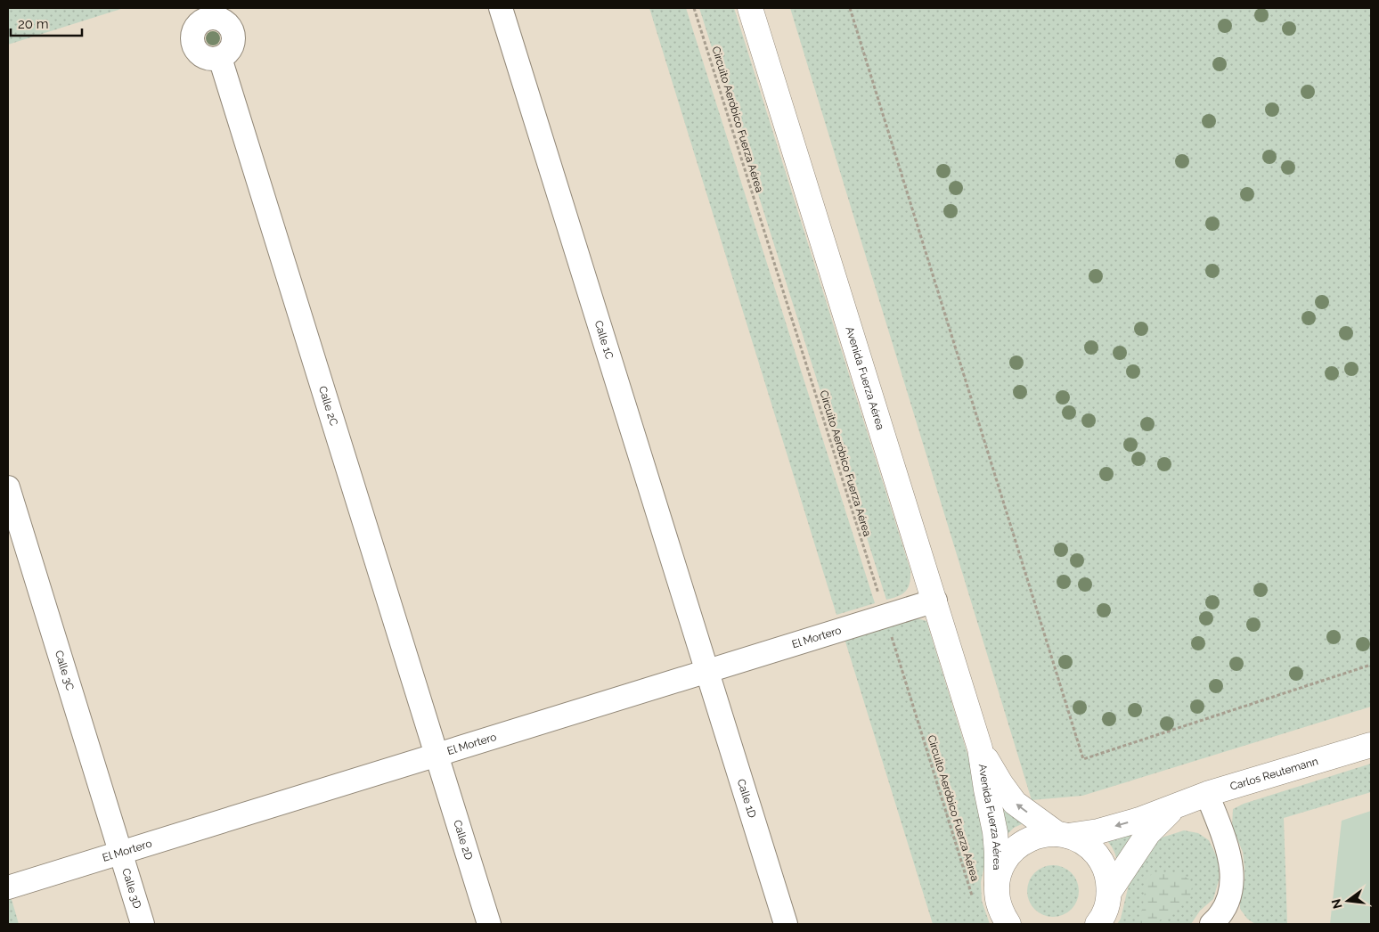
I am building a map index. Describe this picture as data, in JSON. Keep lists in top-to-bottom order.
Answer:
{
  "streets": {
    "main road": ["Avenida Fuerza Aérea", "Carlos Reutemann"],
    "street": [
      "Calle 1C",
      "Calle 2C",
      "El Mortero",
      "Calle 3C",
      "Calle 1D",
      "Calle 2D",
      "Calle 3D"
    ],
    "path": ["Circuito Aeróbico Fuerza Aérea"]
  },
  "crossings": [
    ["Circuito Aeróbico Fuerza Aérea", "El Mortero"],
    ["Calle 1C", "El Mortero"],
    ["Calle 1C", "Calle 1D"],
    ["Avenida Fuerza Aérea", "El Mortero"],
    ["Avenida Fuerza Aérea", "Carlos Reutemann"],
    ["Calle 2C", "El Mortero"],
    ["Calle 2C", "Calle 2D"],
    ["El Mortero", "Calle 3C"],
    ["El Mortero", "Calle 1D"],
    ["El Mortero", "Calle 2D"],
    ["El Mortero", "Calle 3D"],
    ["Calle 3C", "Calle 3D"]
  ],
  "scale_bar": "20 m",
  "north": "left"
}
